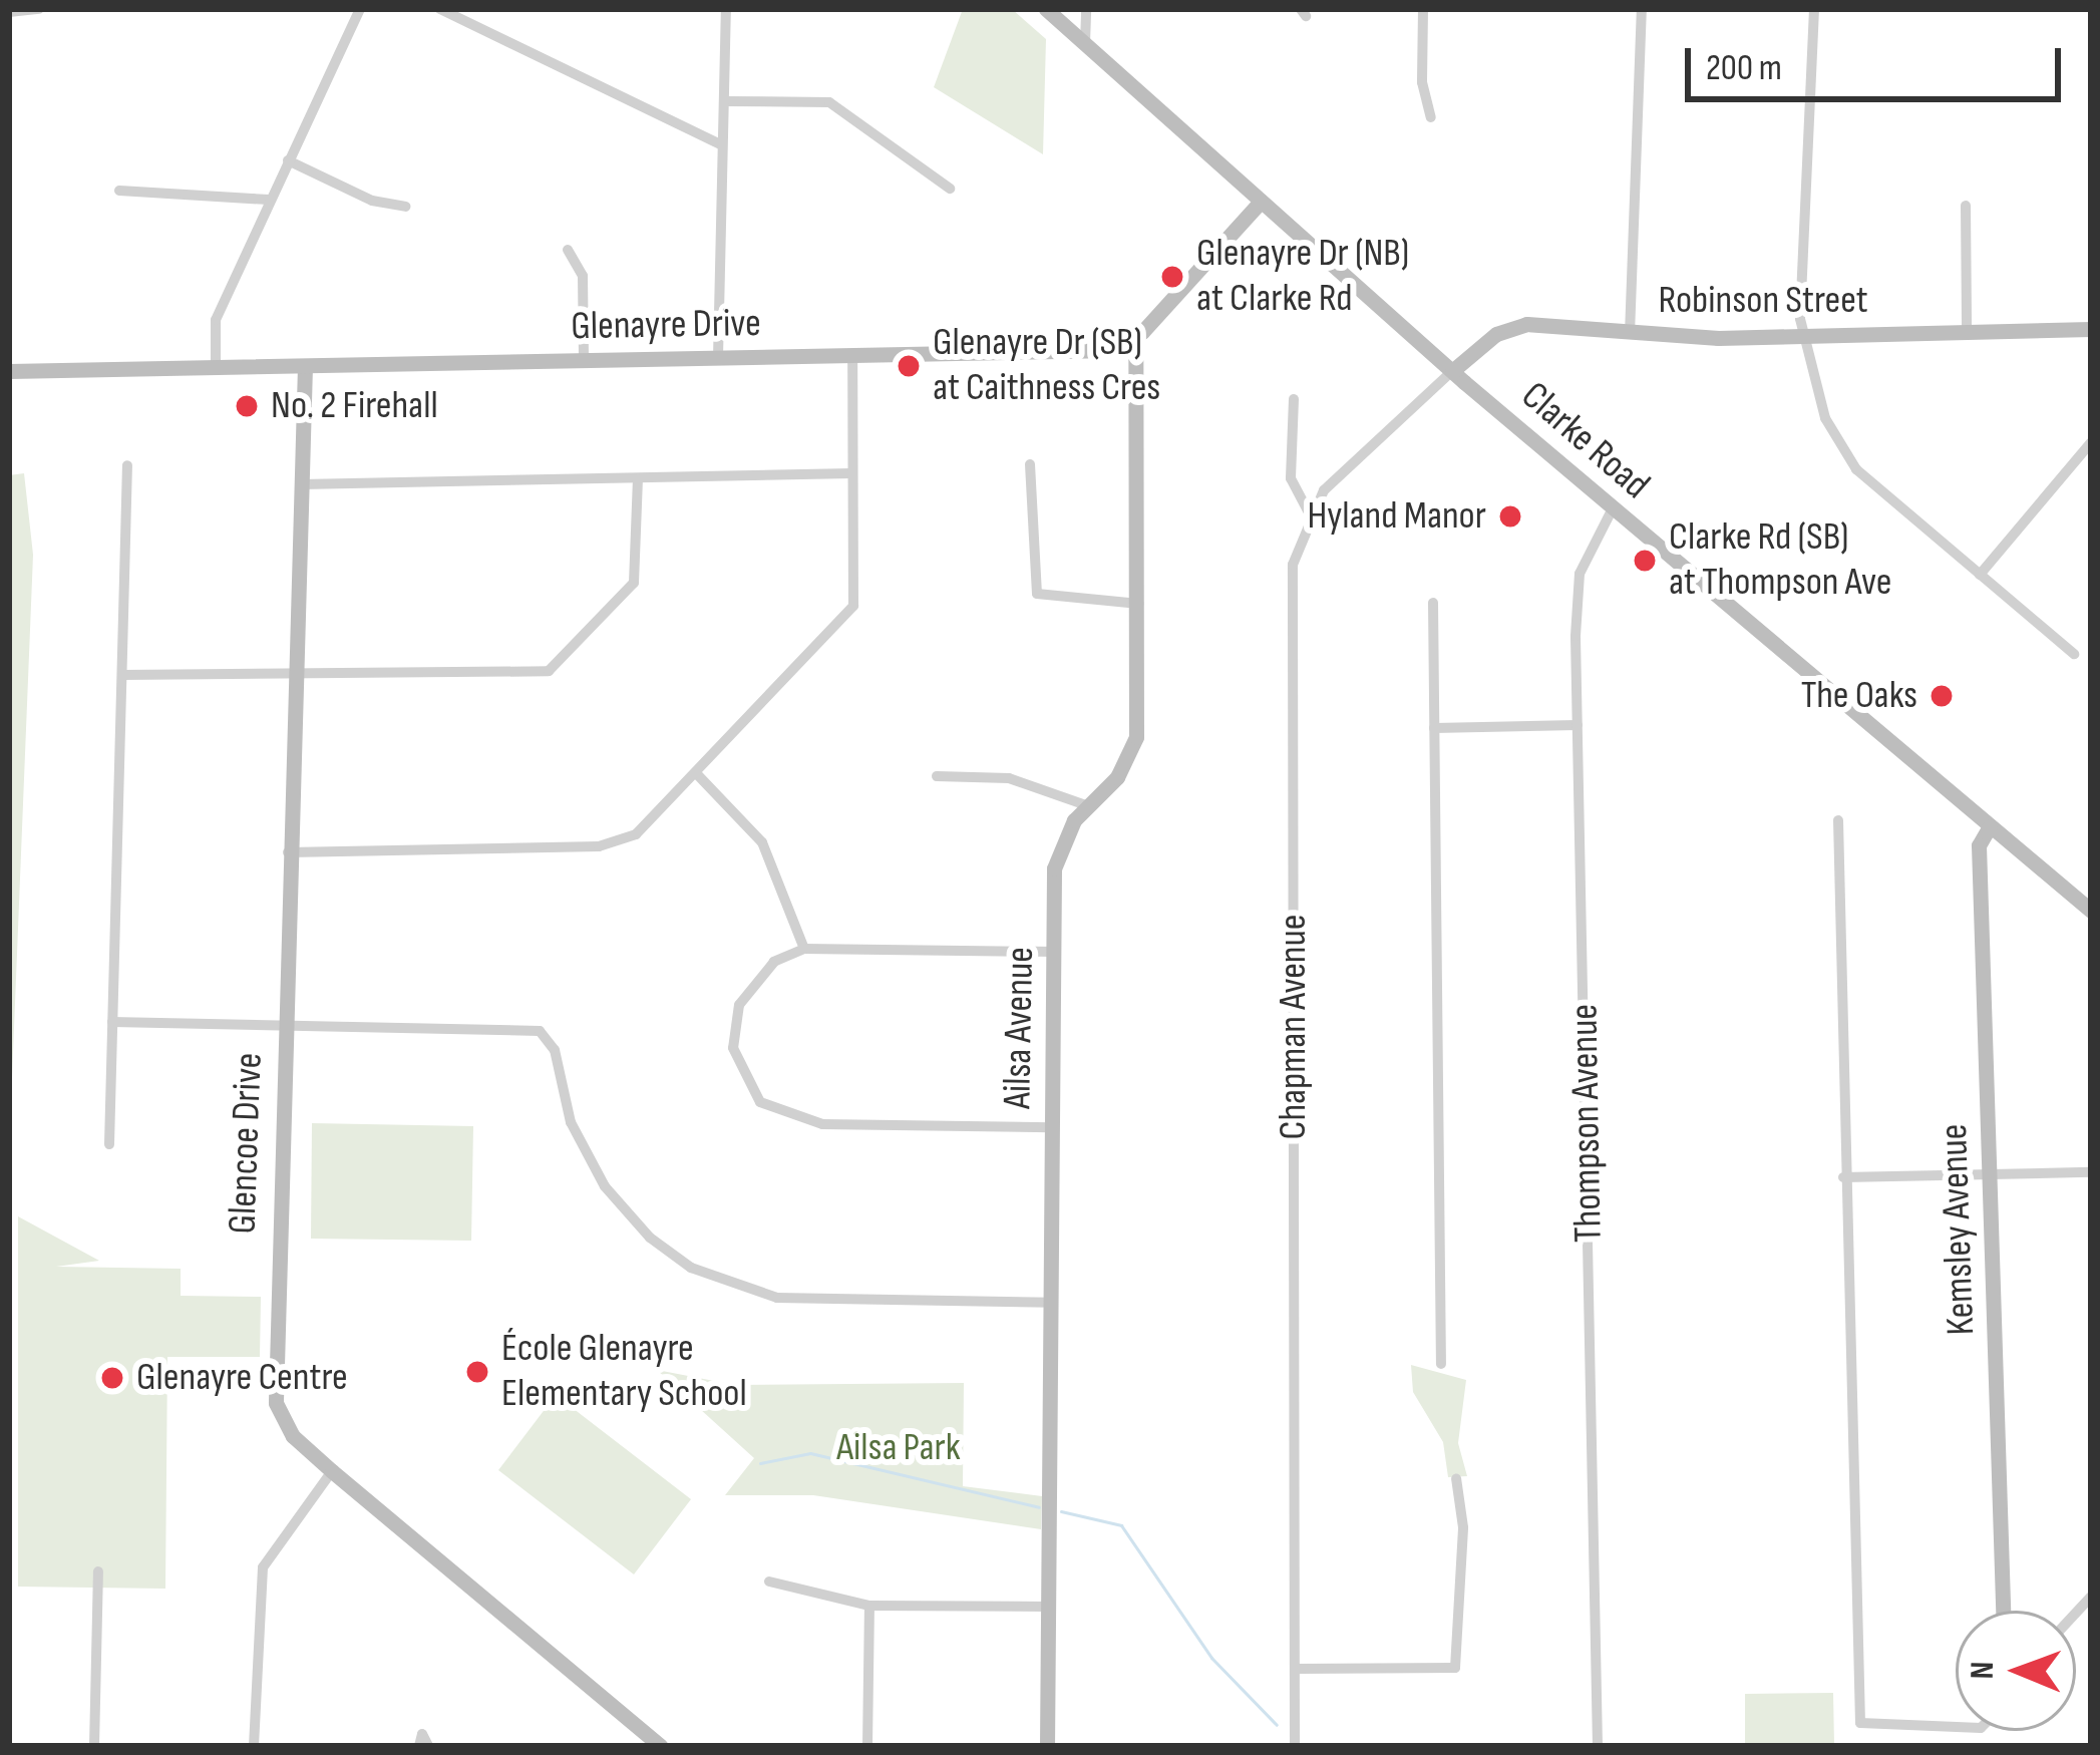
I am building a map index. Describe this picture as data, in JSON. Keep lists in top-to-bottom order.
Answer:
{
  "streets": {
    "street": [
      "Robinson Street",
      "Glenayre Drive",
      "Clarke Road",
      "Chapman Avenue",
      "Ailsa Avenue",
      "Thompson Avenue",
      "Glencoe Drive",
      "Kemsley Avenue"
    ]
  },
  "crossings": [
    ["Robinson Street", "Clarke Road"],
    ["Robinson Street", "Chapman Avenue"],
    ["Glenayre Drive", "Ailsa Avenue"],
    ["Glenayre Drive", "Glencoe Drive"],
    ["Clarke Road", "Chapman Avenue"],
    ["Clarke Road", "Thompson Avenue"],
    ["Clarke Road", "Kemsley Avenue"]
  ],
  "parks": ["Ailsa Park"],
  "places": [
    "Glenayre Dr (NB) at Clarke Rd",
    "Glenayre Dr (SB) at Caithness Cres",
    "No. 2 Firehall",
    "Hyland Manor",
    "Clarke Rd (SB) at Thompson Ave",
    "The Oaks",
    "École Glenayre Elementary School",
    "Glenayre Centre"
  ],
  "scale_bar": "200 m",
  "north": "left"
}
